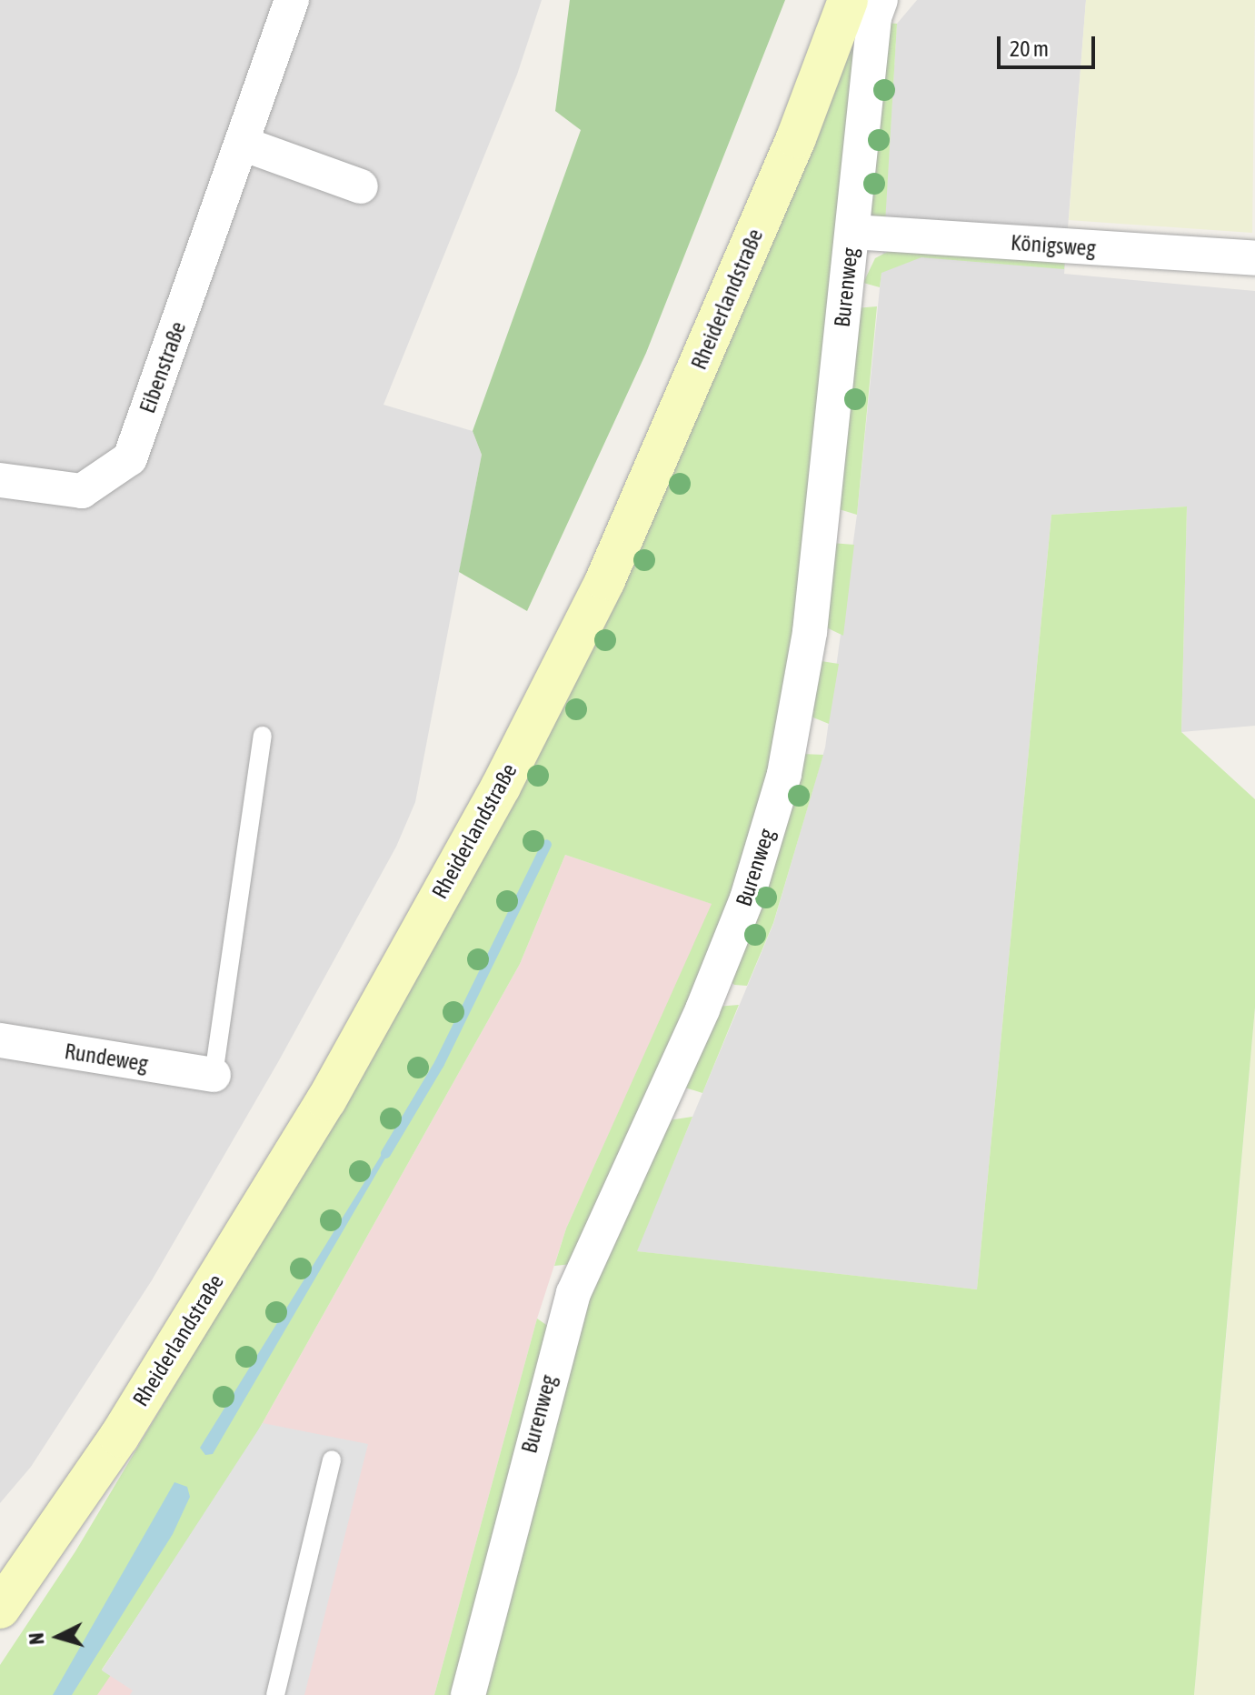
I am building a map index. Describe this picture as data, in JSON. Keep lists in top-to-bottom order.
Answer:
{
  "streets": {
    "main road": ["Rheiderlandstraße"],
    "street": [
      "Königsweg",
      "Burenweg",
      "Eibenstraße",
      "Rundeweg"
    ]
  },
  "crossings": [
    ["Königsweg", "Burenweg"]
  ],
  "scale_bar": "20 m",
  "north": "left"
}
